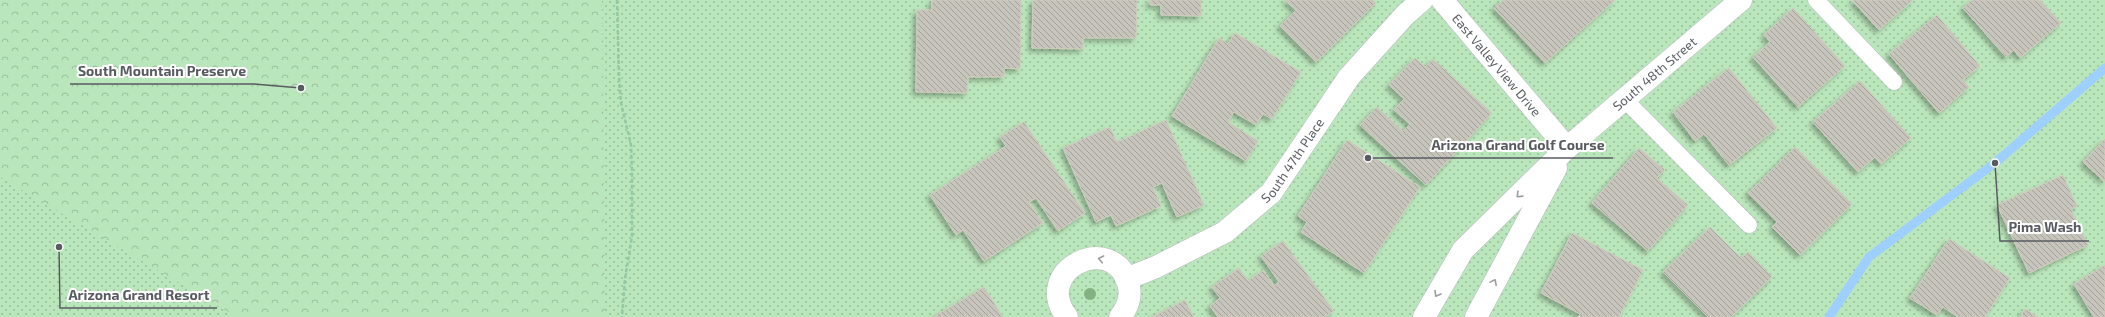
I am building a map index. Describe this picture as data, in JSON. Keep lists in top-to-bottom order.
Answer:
{
  "streets": {
    "street": ["East Valley View Drive", "South 48th Street", "South 47th Place"]
  },
  "crossings": [
    ["East Valley View Drive", "South 48th Street"]
  ],
  "places": [
    "South Mountain Preserve",
    "Arizona Grand Golf Course",
    "Pima Wash",
    "Arizona Grand Resort"
  ]
}
